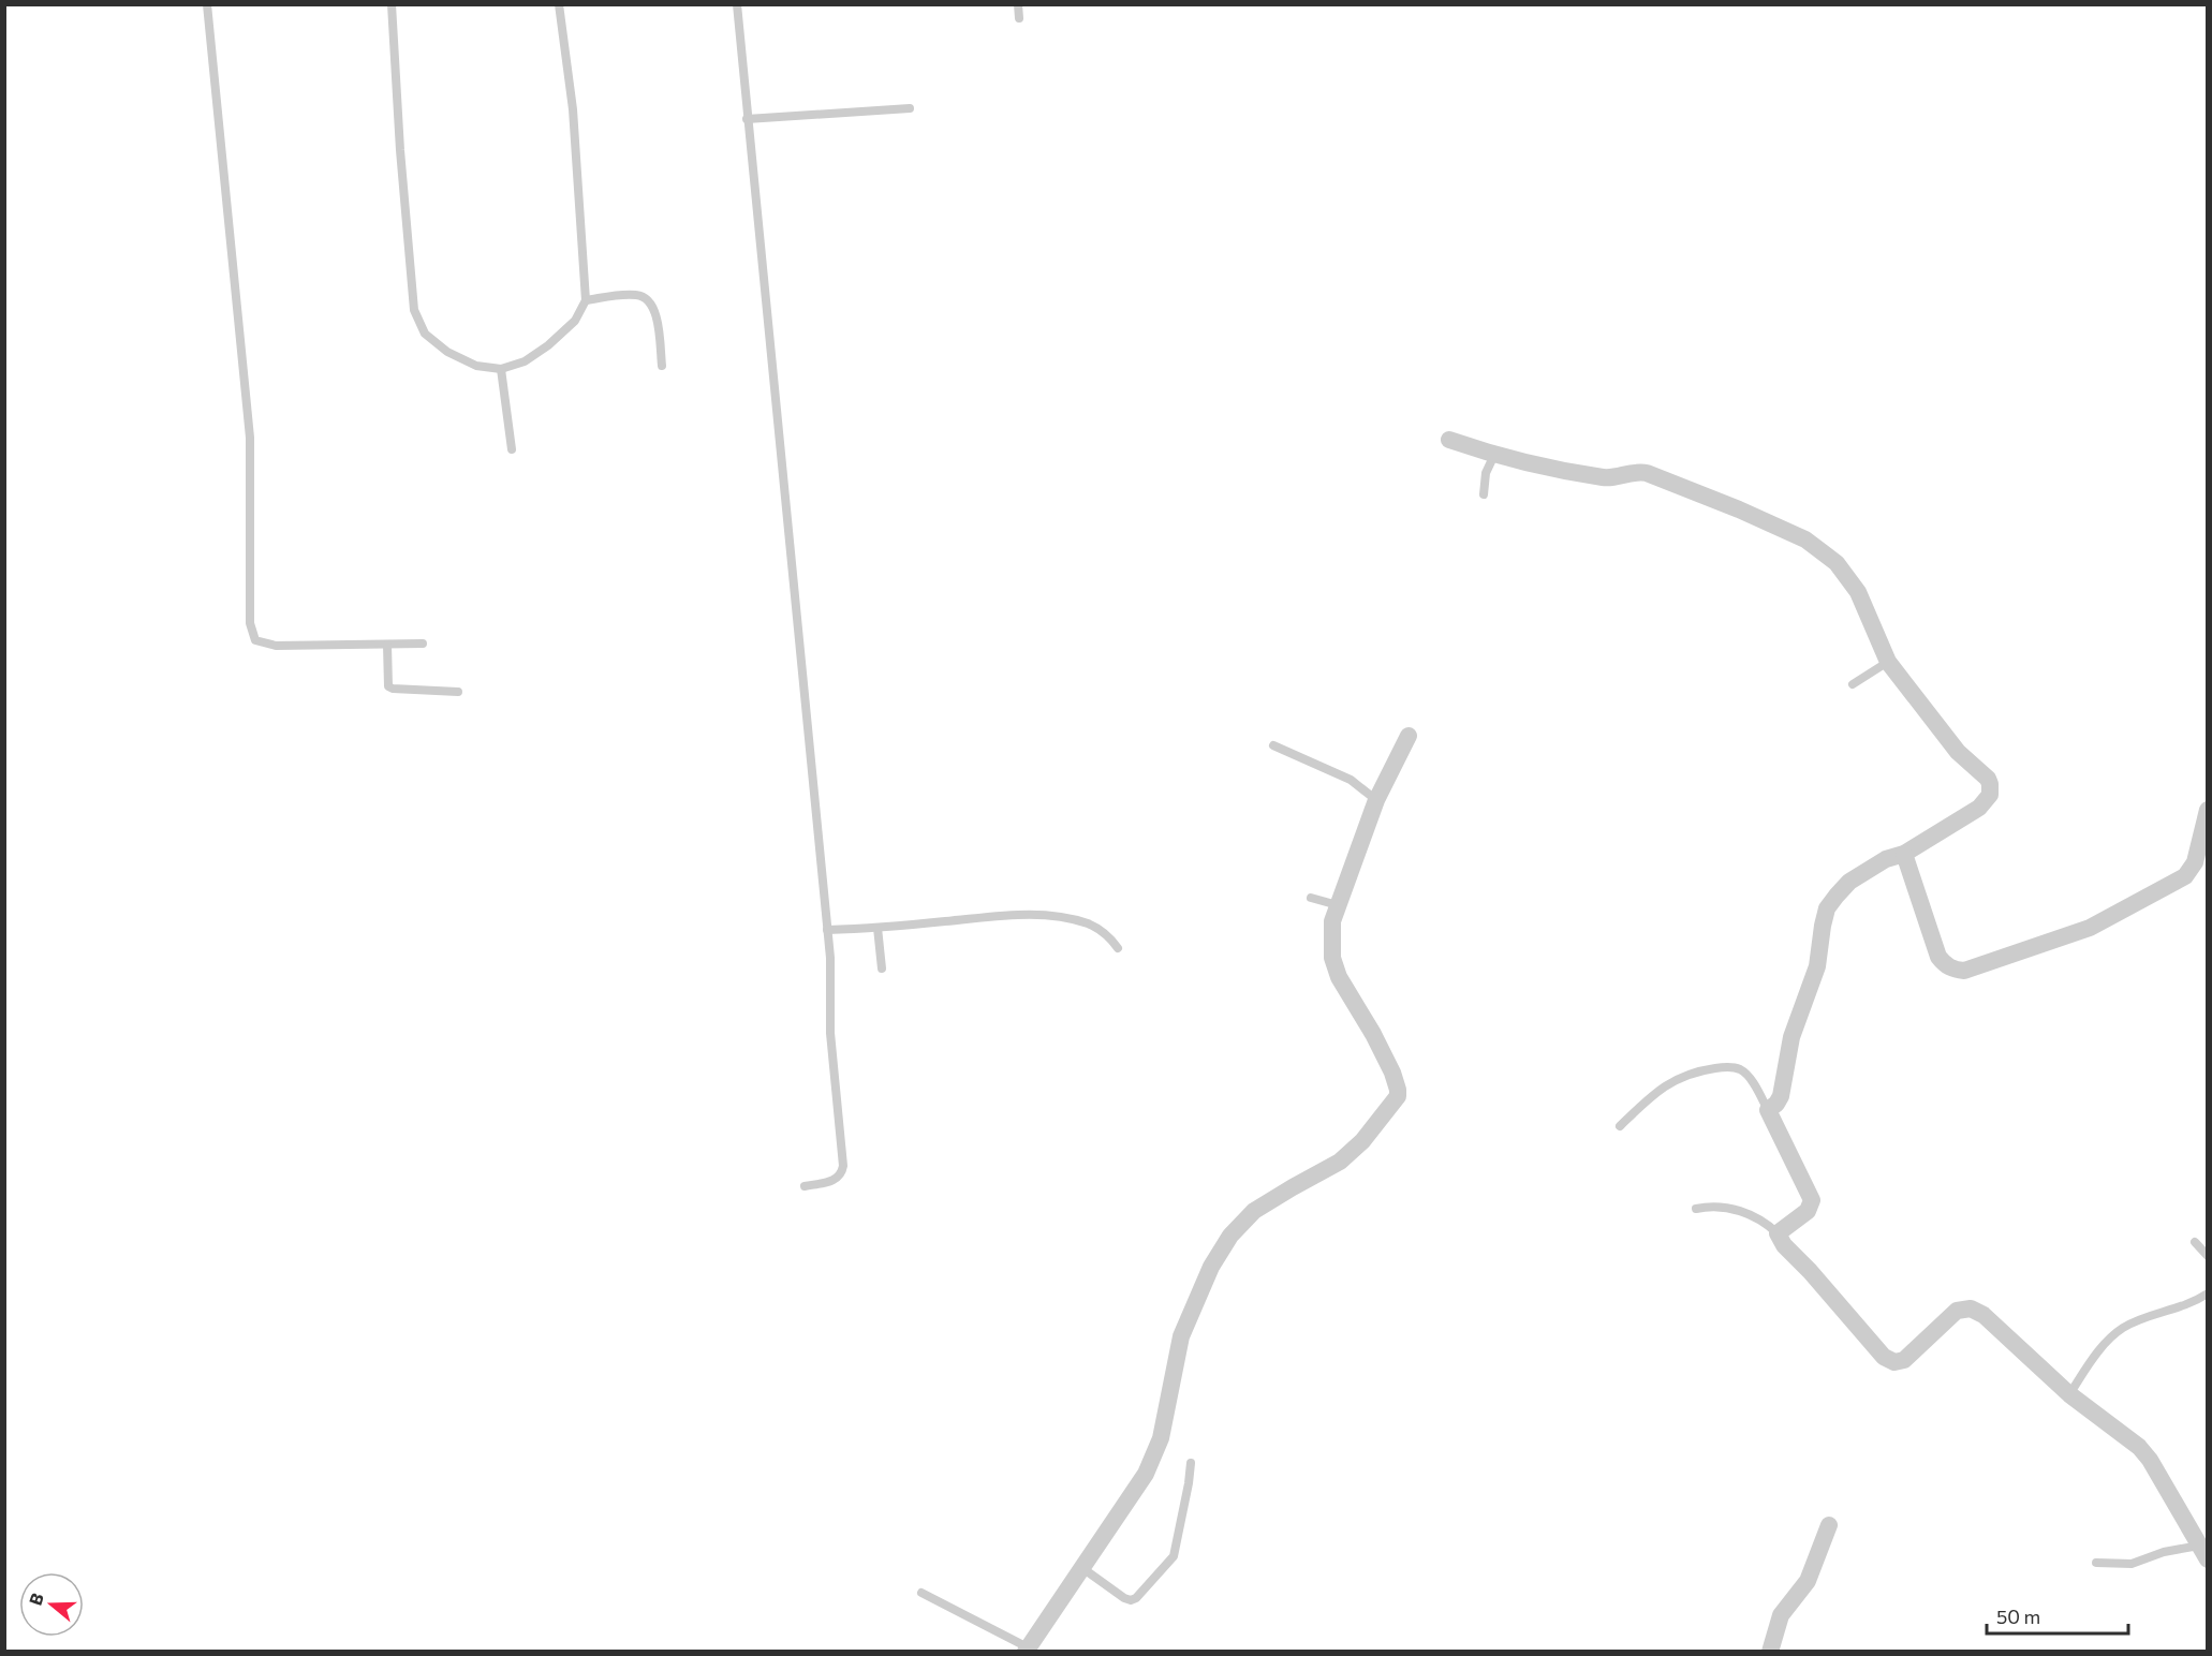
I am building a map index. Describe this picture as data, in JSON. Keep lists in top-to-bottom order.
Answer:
{
  "scale_bar": "50 m",
  "north": "left"
}
